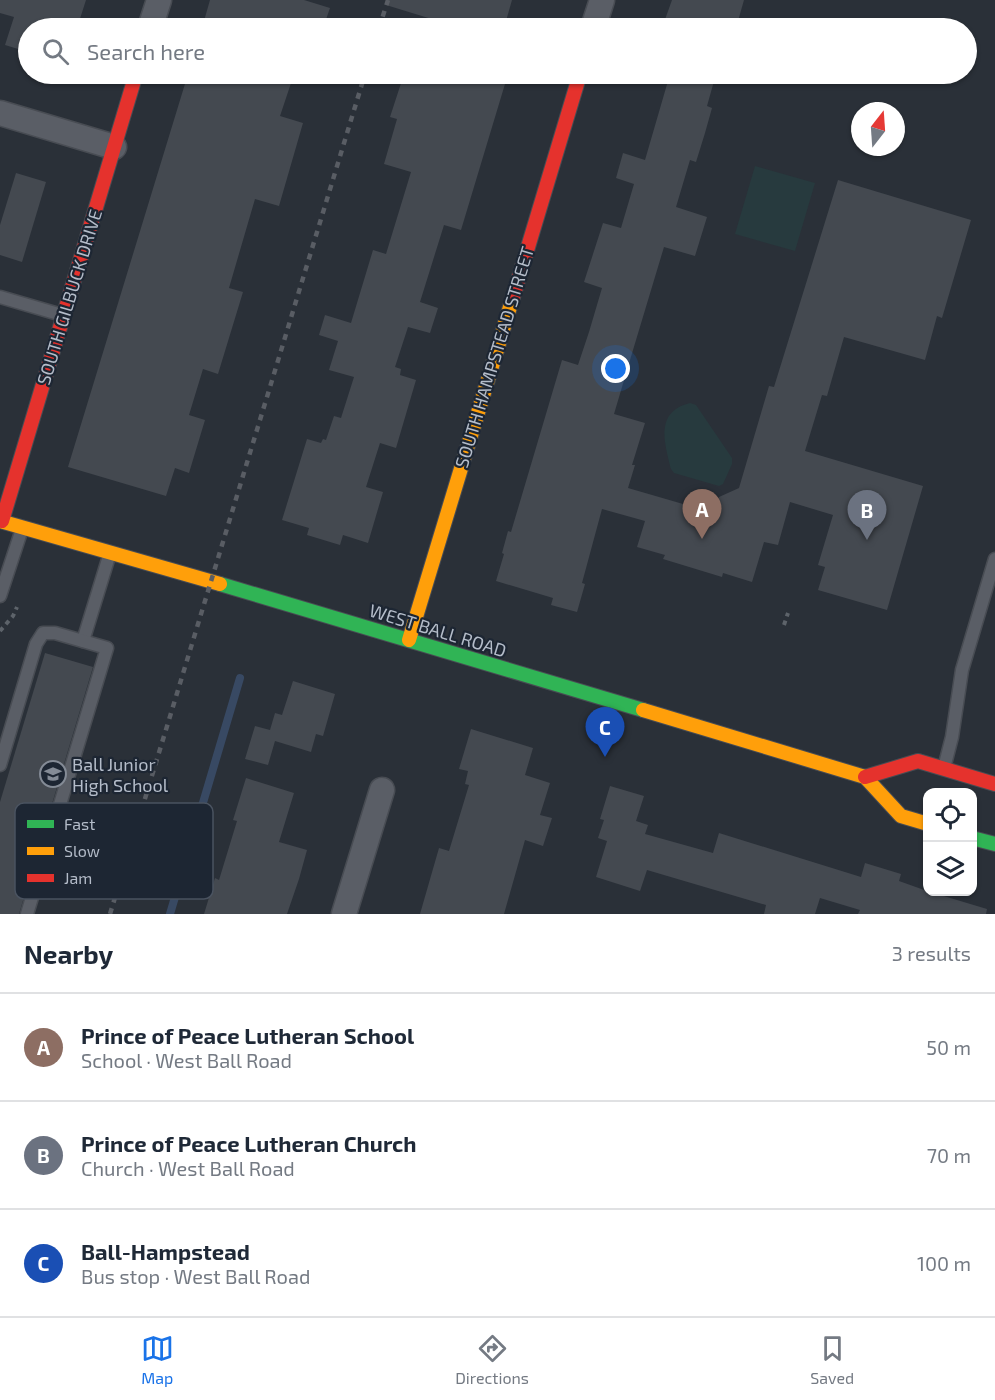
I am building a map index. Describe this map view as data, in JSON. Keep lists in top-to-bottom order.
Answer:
{
  "streets": {
    "main road": ["SOUTH GILBUCK DRIVE", "SOUTH HAMPSTEAD STREET", "WEST BALL ROAD"]
  },
  "crossings": [
    ["SOUTH GILBUCK DRIVE", "WEST BALL ROAD"],
    ["SOUTH HAMPSTEAD STREET", "WEST BALL ROAD"]
  ],
  "places": {
    "school or university": ["Ball Junior High School"]
  },
  "legend": ["Fast", "Slow", "Jam"],
  "north": "top",
  "page": {
    "search": "Search here",
    "pins": ["A", "B", "C"],
    "heading": ["Nearby", "3 results"],
    "list": [
      {
        "mark": "A",
        "name": "Prince of Peace Lutheran School",
        "note": "School · West Ball Road",
        "value": "50 m"
      },
      {
        "mark": "B",
        "name": "Prince of Peace Lutheran Church",
        "note": "Church · West Ball Road",
        "value": "70 m"
      },
      {
        "mark": "C",
        "name": "Ball-Hampstead",
        "note": "Bus stop · West Ball Road",
        "value": "100 m"
      }
    ],
    "nav": ["Map", "Directions", "Saved"]
  }
}
